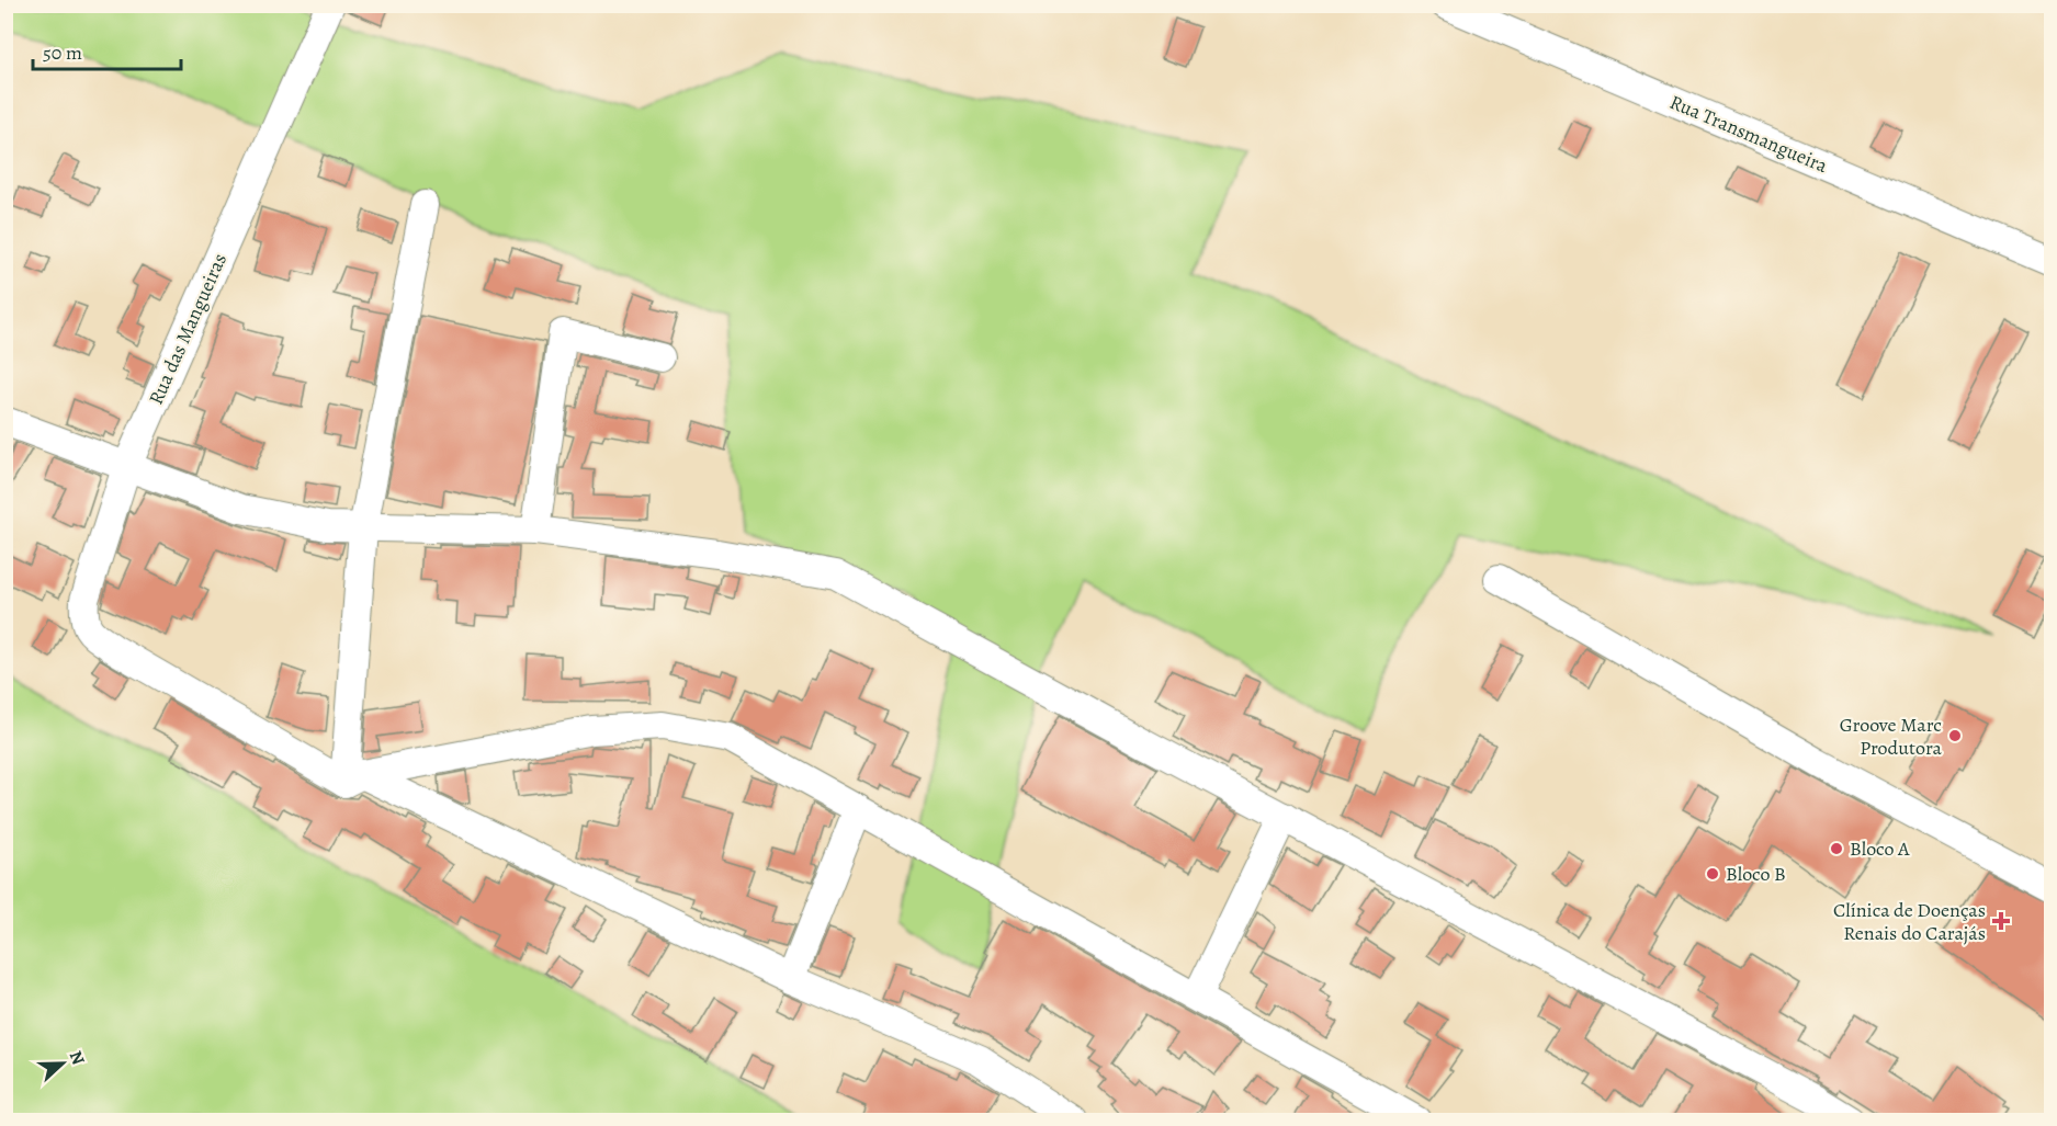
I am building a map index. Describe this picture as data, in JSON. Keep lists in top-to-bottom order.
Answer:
{
  "streets": {
    "street": ["Rua Transmangueira", "Rua das Mangueiras"]
  },
  "places": {
    "other": ["Groove Marc Produtora", "Bloco A", "Bloco B"],
    "health": ["Clínica de Doenças Renais do Carajás"]
  },
  "scale_bar": "50 m",
  "north": "right"
}
